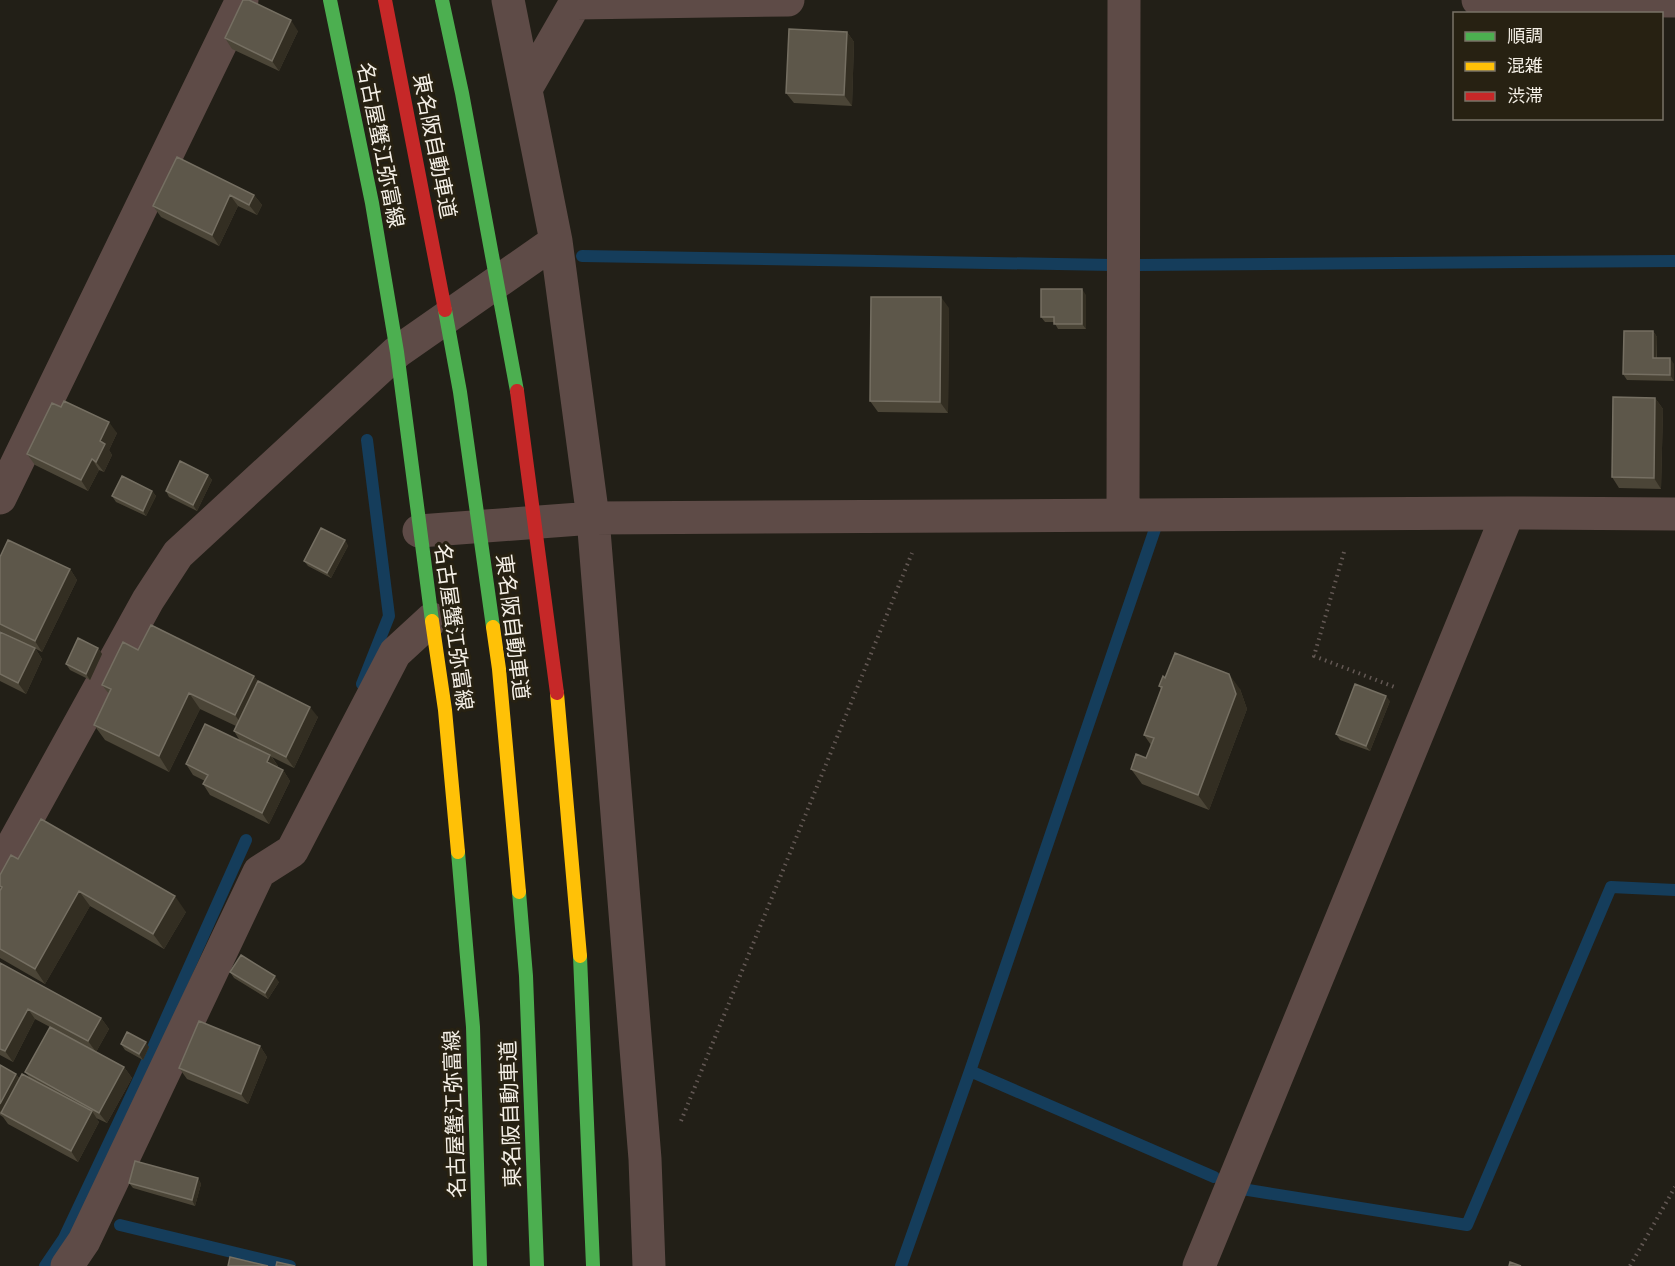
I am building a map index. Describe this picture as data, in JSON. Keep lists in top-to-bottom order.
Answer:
{
  "streets": {
    "main road": ["名古屋蟹江弥富線", "東名阪自動車道"]
  },
  "legend": ["順調", "混雑", "渋滞"]
}
